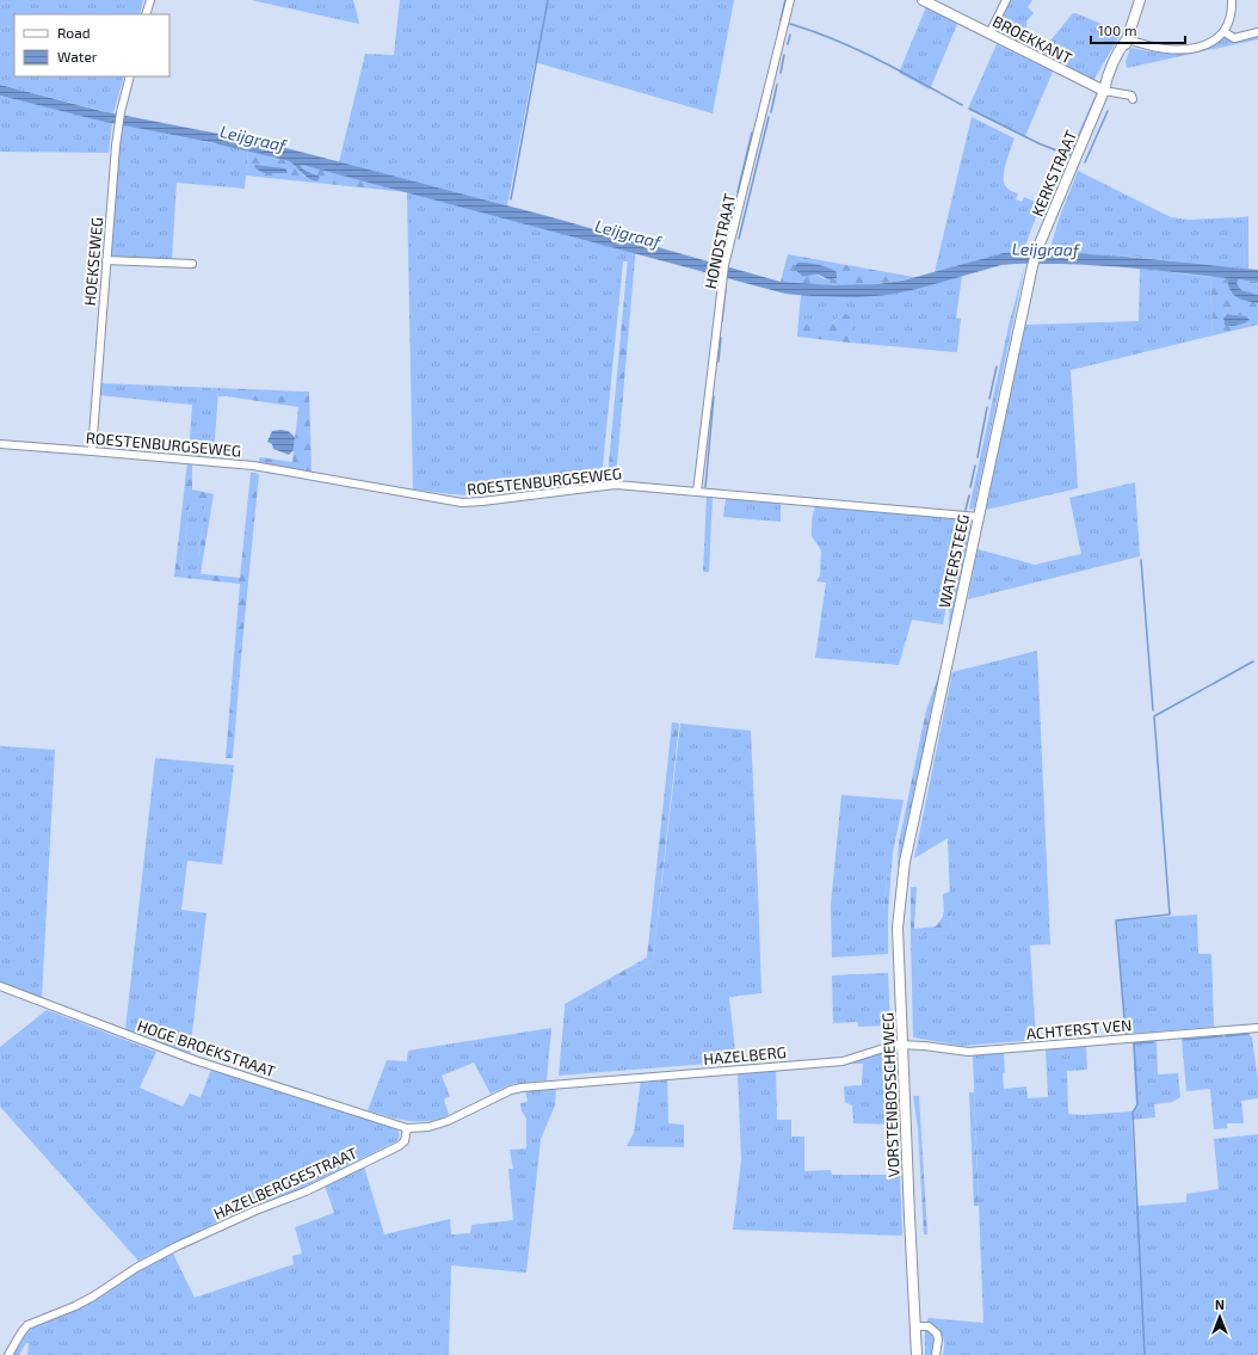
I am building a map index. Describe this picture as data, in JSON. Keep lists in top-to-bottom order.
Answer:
{
  "streets": {
    "street": [
      "BROEKKANT",
      "KERKSTRAAT",
      "HONDSTRAAT",
      "HOEKSEWEG",
      "ROESTENBURGSEWEG",
      "WATERSTEEG",
      "ACHTERST VEN",
      "HOGE BROEKSTRAAT",
      "HAZELBERG",
      "VORSTENBOSSCHEWEG",
      "HAZELBERGSESTRAAT"
    ]
  },
  "crossings": [
    ["BROEKKANT", "KERKSTRAAT"],
    ["KERKSTRAAT", "WATERSTEEG"],
    ["HONDSTRAAT", "ROESTENBURGSEWEG"],
    ["HOEKSEWEG", "ROESTENBURGSEWEG"],
    ["ROESTENBURGSEWEG", "WATERSTEEG"],
    ["WATERSTEEG", "VORSTENBOSSCHEWEG"],
    ["ACHTERST VEN", "HAZELBERG"],
    ["ACHTERST VEN", "VORSTENBOSSCHEWEG"],
    ["HOGE BROEKSTRAAT", "HAZELBERG"],
    ["HOGE BROEKSTRAAT", "HAZELBERGSESTRAAT"],
    ["HAZELBERG", "VORSTENBOSSCHEWEG"],
    ["HAZELBERG", "HAZELBERGSESTRAAT"]
  ],
  "water": ["Leijgraaf"],
  "legend": ["Road", "Water"],
  "scale_bar": "100 m",
  "north": "top"
}
